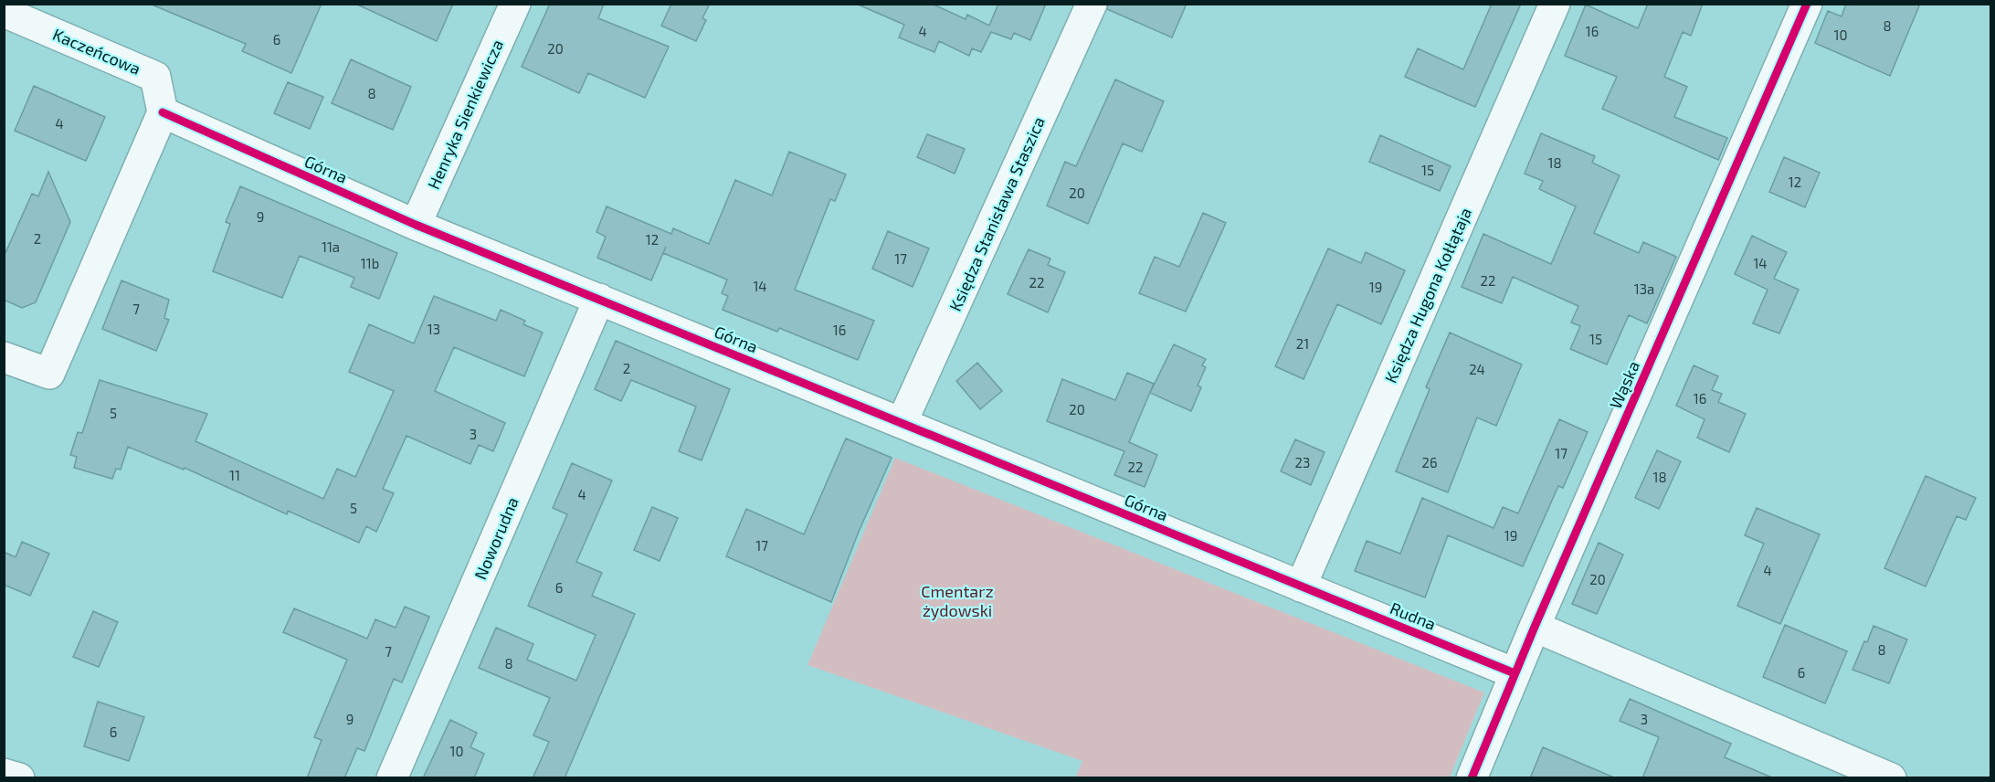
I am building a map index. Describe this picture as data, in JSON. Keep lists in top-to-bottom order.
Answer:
{
  "streets": {
    "street": [
      "Kaczeńcowa",
      "Henryka Sienkiewicza",
      "Górna",
      "Księdza Stanisława Staszica",
      "Księdza Hugona Kołłątaja",
      "Wąska",
      "Noworudna",
      "Rudna"
    ]
  },
  "crossings": [
    ["Kaczeńcowa", "Górna"],
    ["Henryka Sienkiewicza", "Górna"],
    ["Górna", "Księdza Stanisława Staszica"],
    ["Górna", "Księdza Hugona Kołłątaja"],
    ["Górna", "Noworudna"],
    ["Górna", "Rudna"],
    ["Księdza Hugona Kołłątaja", "Rudna"],
    ["Wąska", "Rudna"]
  ],
  "parks": ["Cmentarz żydowski"],
  "house_numbers": [
    "8",
    "4",
    "16",
    "10",
    "6",
    "20",
    "8",
    "4",
    "18",
    "15",
    "12",
    "20",
    "9",
    "2",
    "12",
    "11a",
    "17",
    "11b",
    "14",
    "22",
    "22",
    "14",
    "19",
    "13a",
    "7",
    "13",
    "16",
    "15",
    "21",
    "2",
    "24",
    "16",
    "20",
    "5",
    "3",
    "17",
    "23",
    "26",
    "22",
    "11",
    "18",
    "4",
    "5",
    "19",
    "17",
    "4",
    "20",
    "6",
    "8",
    "7",
    "8",
    "6",
    "9",
    "3",
    "6",
    "10"
  ]
}
